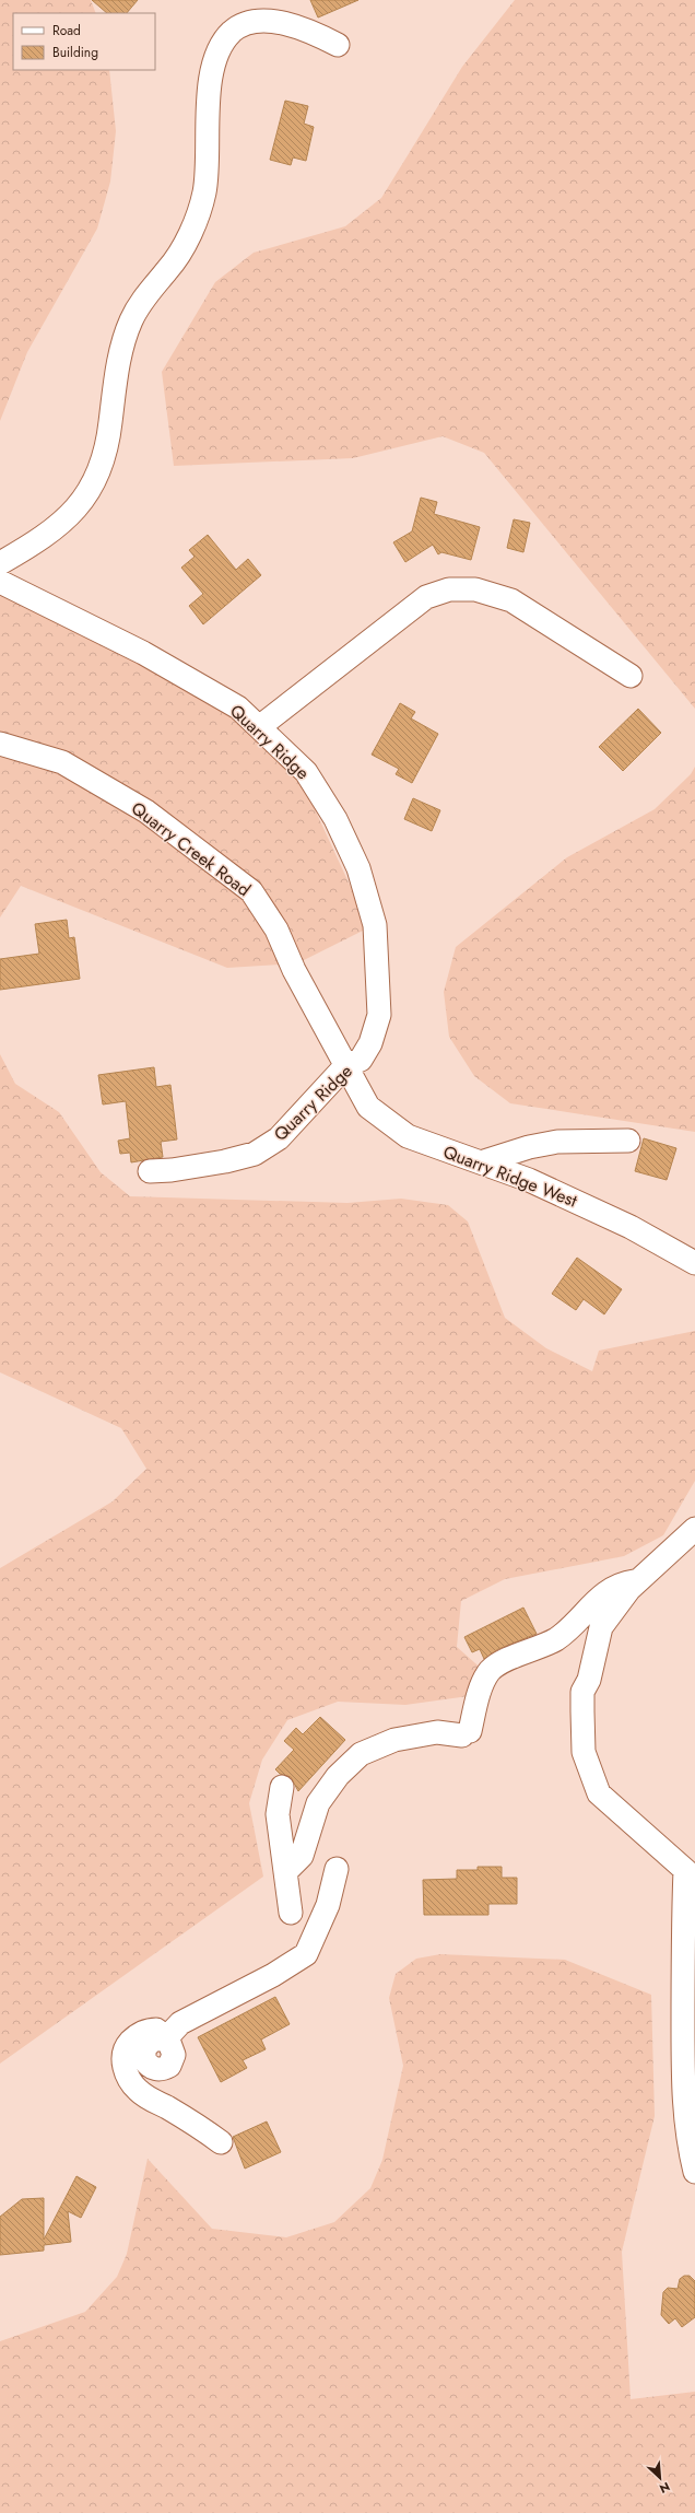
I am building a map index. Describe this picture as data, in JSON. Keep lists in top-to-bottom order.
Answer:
{
  "streets": {
    "street": ["Quarry Ridge", "Quarry Creek Road", "Quarry Ridge West"]
  },
  "crossings": [
    ["Quarry Ridge", "Quarry Creek Road"],
    ["Quarry Ridge", "Quarry Ridge West"],
    ["Quarry Creek Road", "Quarry Ridge West"]
  ],
  "legend": ["Road", "Building"],
  "north": "bottom right"
}
